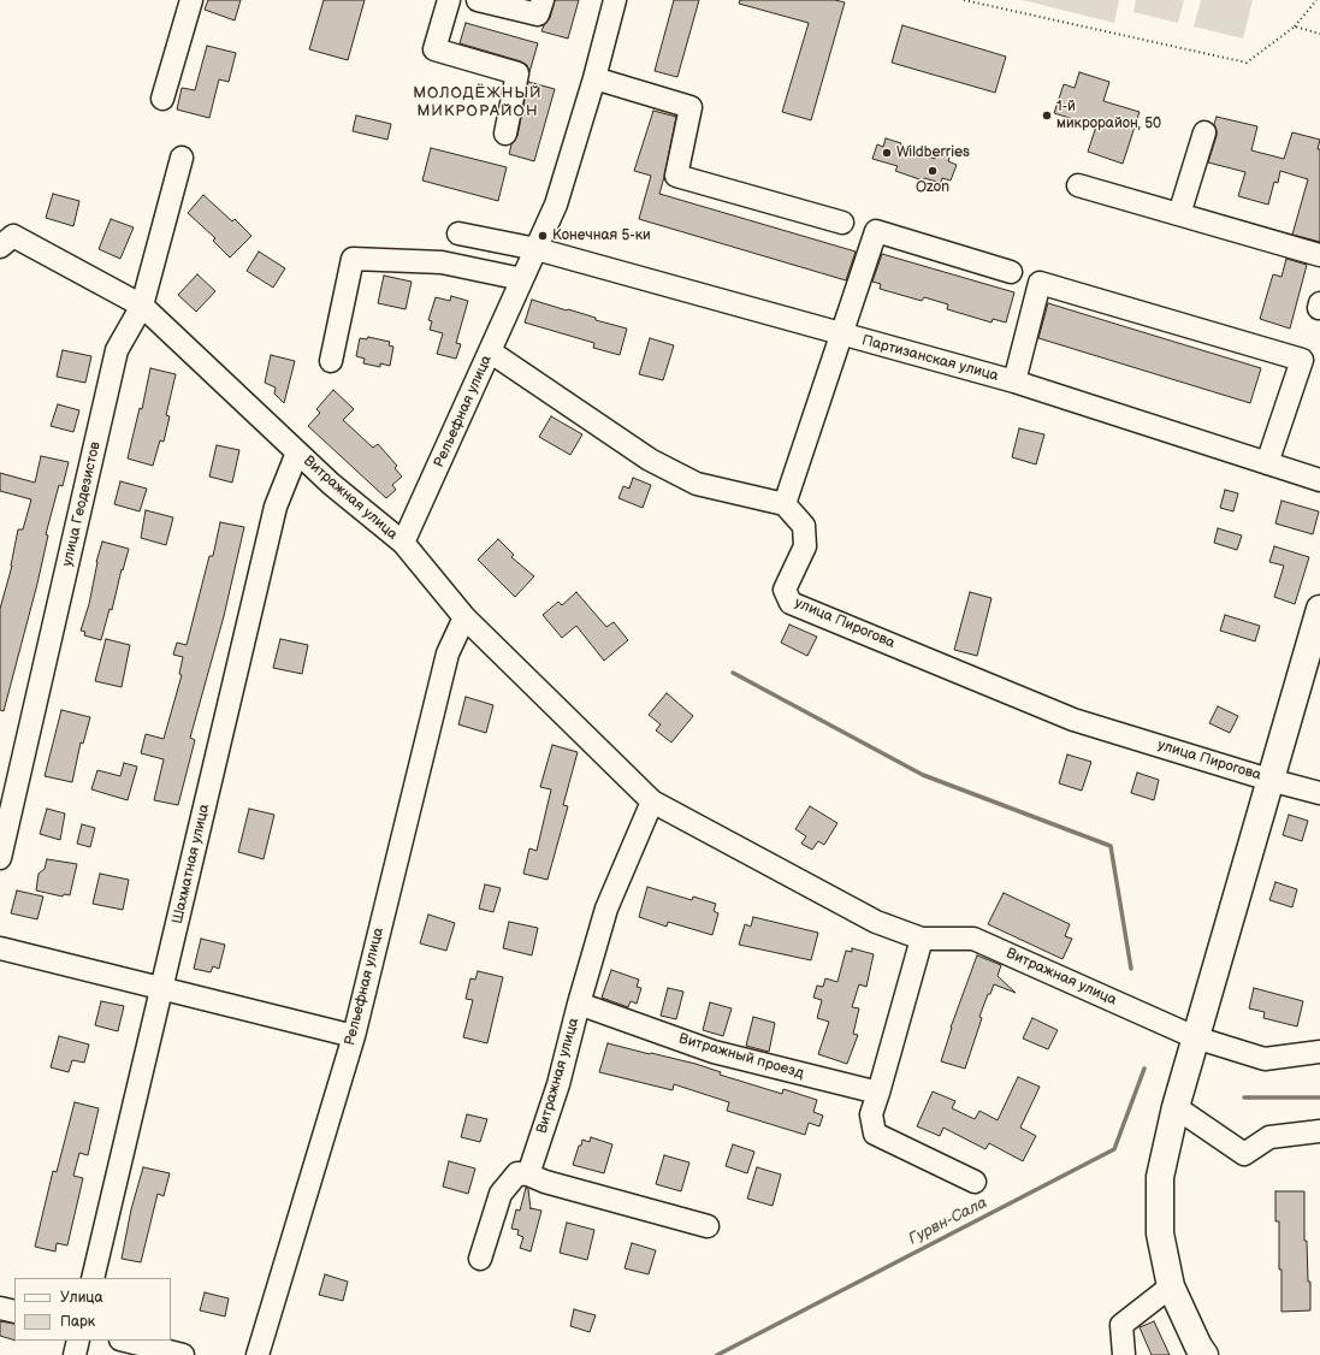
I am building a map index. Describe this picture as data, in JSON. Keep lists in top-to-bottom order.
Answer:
{
  "streets": {
    "street": [
      "Партизанская улица",
      "Рельефная улица",
      "Витражная улица",
      "улица Геодезистов",
      "улица Пирогова",
      "Шахматная улица",
      "Витражный проезд"
    ]
  },
  "crossings": [
    ["Партизанская улица", "Рельефная улица"],
    ["Рельефная улица", "Витражная улица"],
    ["Витражная улица", "улица Геодезистов"],
    ["Витражная улица", "Шахматная улица"],
    ["Витражная улица", "Витражный проезд"]
  ],
  "districts": ["МОЛОДЁЖНЫЙ МИКРОРАЙОН"],
  "water": ["Гурвн-Сала"],
  "places": [
    "1-й микрорайон, 50",
    "Wildberries",
    "Ozon",
    "Конечная 5-ки"
  ],
  "legend": ["Улица", "Парк"]
}
